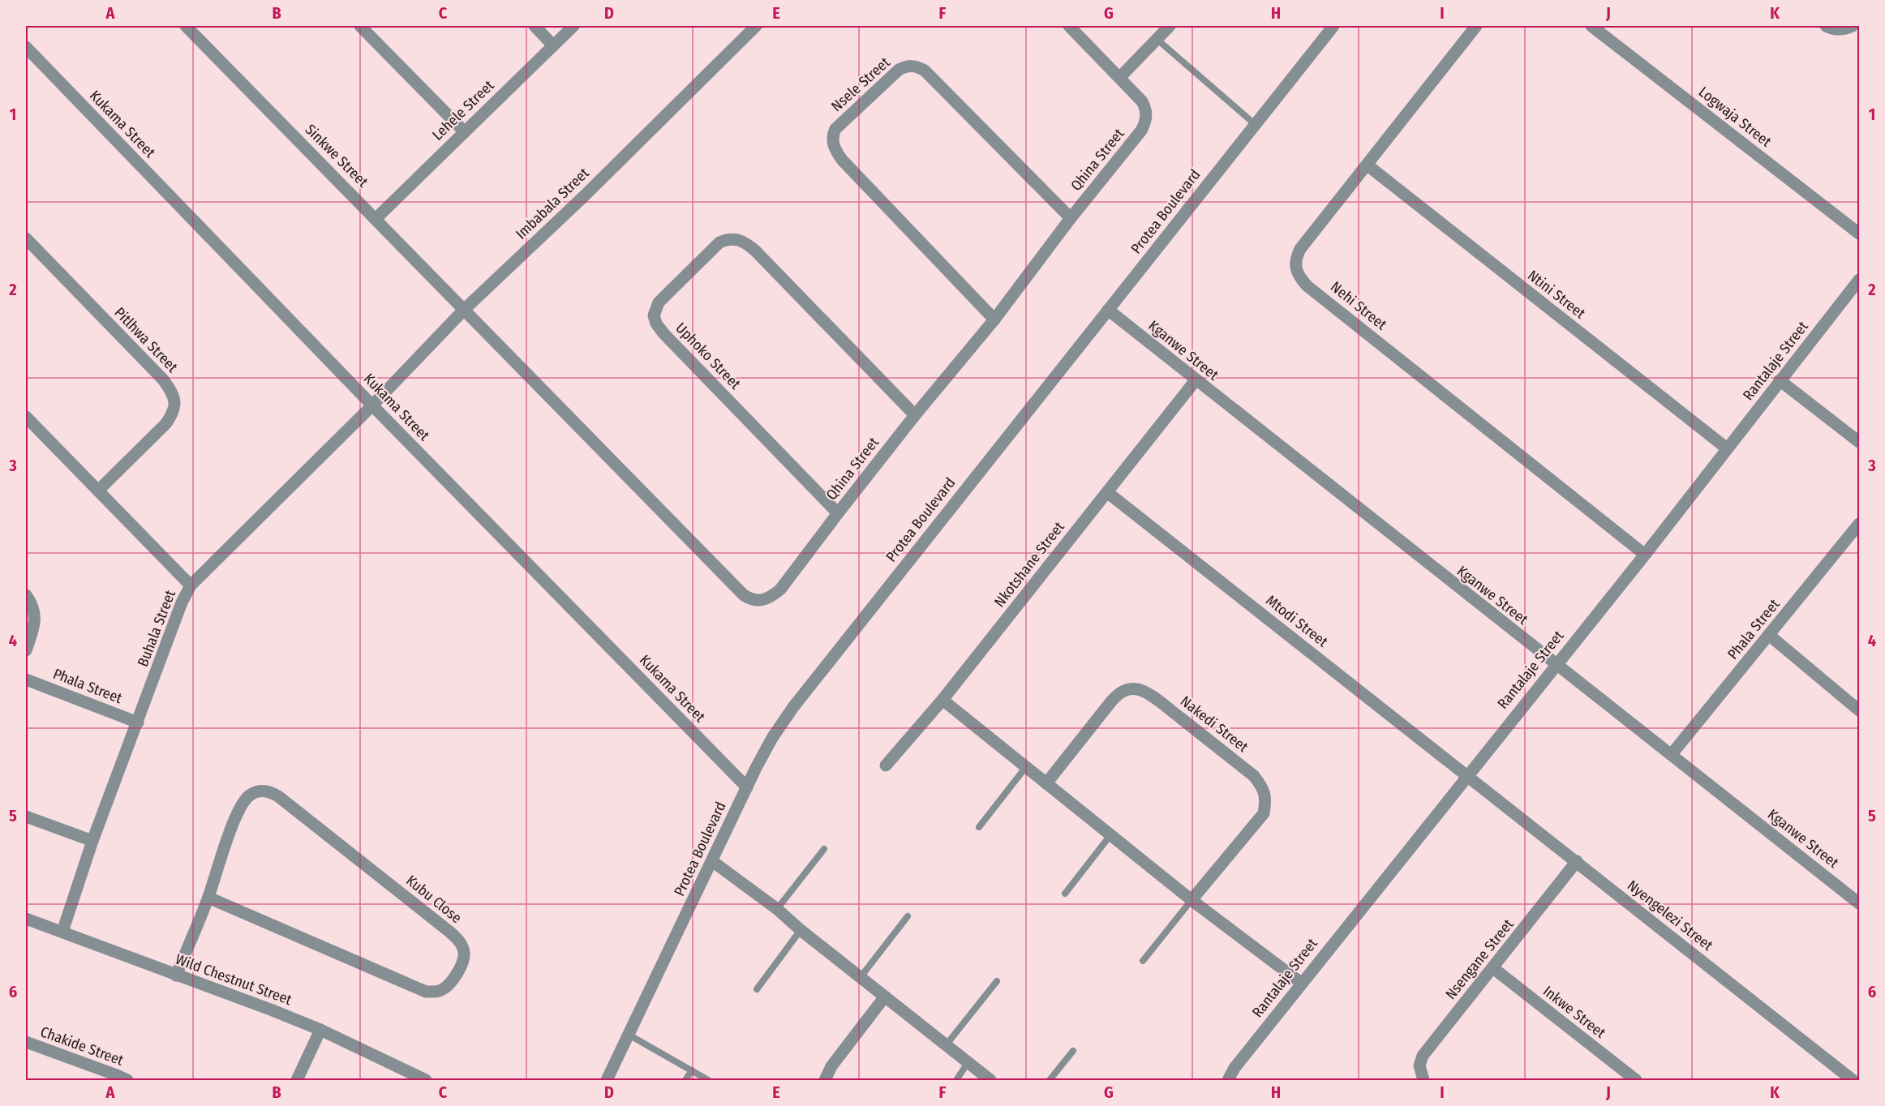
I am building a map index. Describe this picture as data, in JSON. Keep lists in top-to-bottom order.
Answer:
{
  "streets": {
    "street": [
      "Nsele Street",
      "Lehele Street",
      "Logwaja Street",
      "Kukama Street",
      "Sinkwe Street",
      "Qhina Street",
      "Imbabala Street",
      "Protea Boulevard",
      "Ntini Street",
      "Nehi Street",
      "Pitlhwa Street",
      "Kganwe Street",
      "Uphoko Street",
      "Rantalaje Street",
      "Nkotshane Street",
      "Mtodi Street",
      "Buhala Street",
      "Phala Street",
      "Nakedi Street",
      "Kubu Close",
      "Nyengelezi Street",
      "Nsengane Street",
      "Wild Chestnut Street",
      "Inkwe Street",
      "Chakide Street"
    ]
  },
  "crossings": [
    ["Nsele Street", "Qhina Street"],
    ["Lehele Street", "Sinkwe Street"],
    ["Kukama Street", "Imbabala Street"],
    ["Kukama Street", "Protea Boulevard"],
    ["Kukama Street", "Buhala Street"],
    ["Sinkwe Street", "Qhina Street"],
    ["Sinkwe Street", "Imbabala Street"],
    ["Qhina Street", "Imbabala Street"],
    ["Qhina Street", "Uphoko Street"],
    ["Imbabala Street", "Buhala Street"],
    ["Protea Boulevard", "Kganwe Street"],
    ["Ntini Street", "Nehi Street"],
    ["Ntini Street", "Rantalaje Street"],
    ["Nehi Street", "Rantalaje Street"],
    ["Kganwe Street", "Rantalaje Street"],
    ["Kganwe Street", "Nkotshane Street"],
    ["Kganwe Street", "Phala Street"],
    ["Rantalaje Street", "Mtodi Street"],
    ["Rantalaje Street", "Nyengelezi Street"],
    ["Nkotshane Street", "Mtodi Street"],
    ["Mtodi Street", "Nyengelezi Street"],
    ["Buhala Street", "Phala Street"],
    ["Buhala Street", "Wild Chestnut Street"],
    ["Kubu Close", "Wild Chestnut Street"],
    ["Nyengelezi Street", "Nsengane Street"],
    ["Nsengane Street", "Inkwe Street"]
  ],
  "grid": {
    "columns": [
      "A",
      "B",
      "C",
      "D",
      "E",
      "F",
      "G",
      "H",
      "I",
      "J",
      "K"
    ],
    "rows": [
      "1",
      "2",
      "3",
      "4",
      "5",
      "6"
    ]
  }
}
